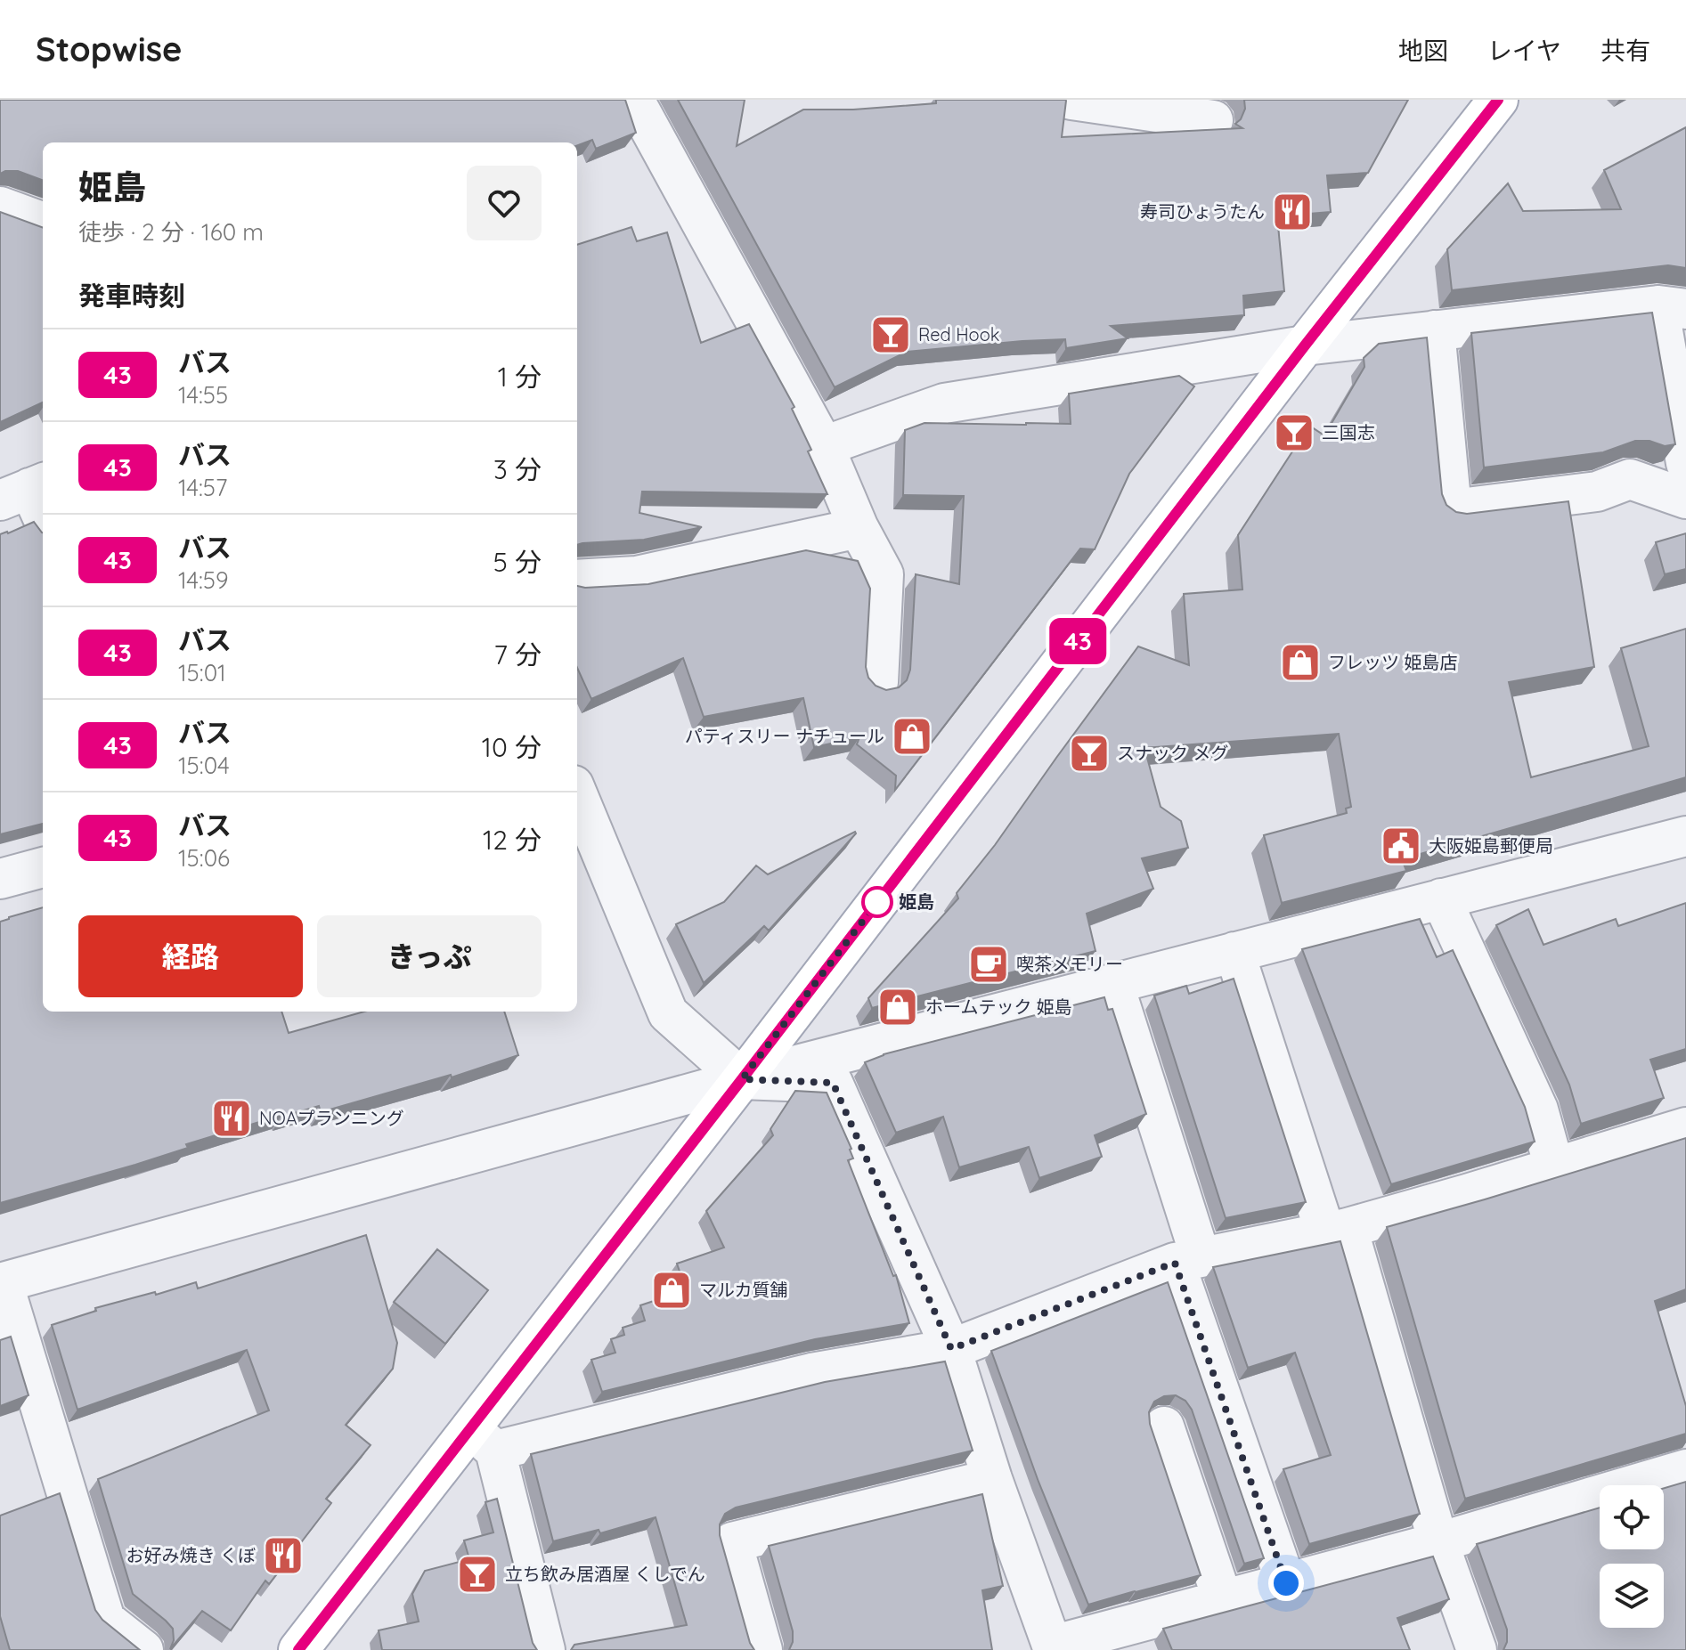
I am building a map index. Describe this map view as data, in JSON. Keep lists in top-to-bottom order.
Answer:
{
  "places": {
    "restaurant": ["寿司ひょうたん", "NOAプランニング", "お好み焼き くぼ"],
    "bar": [
      "Red Hook",
      "三国志",
      "スナック メグ",
      "立ち飲み居酒屋 くしでん"
    ],
    "shop": [
      "フレッツ 姫島店",
      "パティスリー ナチュール",
      "ホームテック 姫島",
      "マルカ質舗"
    ],
    "public building": ["大阪姫島郵便局"],
    "other": ["姫島"],
    "cafe": ["喫茶メモリー"]
  },
  "lines": ["bus line 43"],
  "page": {
    "header": "Stopwise",
    "nav": ["地図", "レイヤ", "共有"],
    "on_map": "43",
    "heading": [
      ["姫島", "徒歩 · 2 分 · 160 m"],
      "発車時刻"
    ],
    "list": [
      {
        "mark": "43",
        "name": "バス",
        "note": "14:55",
        "value": "1 分"
      },
      {
        "mark": "43",
        "name": "バス",
        "note": "14:57",
        "value": "3 分"
      },
      {
        "mark": "43",
        "name": "バス",
        "note": "14:59",
        "value": "5 分"
      },
      {
        "mark": "43",
        "name": "バス",
        "note": "15:01",
        "value": "7 分"
      },
      {
        "mark": "43",
        "name": "バス",
        "note": "15:04",
        "value": "10 分"
      },
      {
        "mark": "43",
        "name": "バス",
        "note": "15:06",
        "value": "12 分"
      }
    ],
    "buttons": ["経路", "きっぷ"]
  }
}
